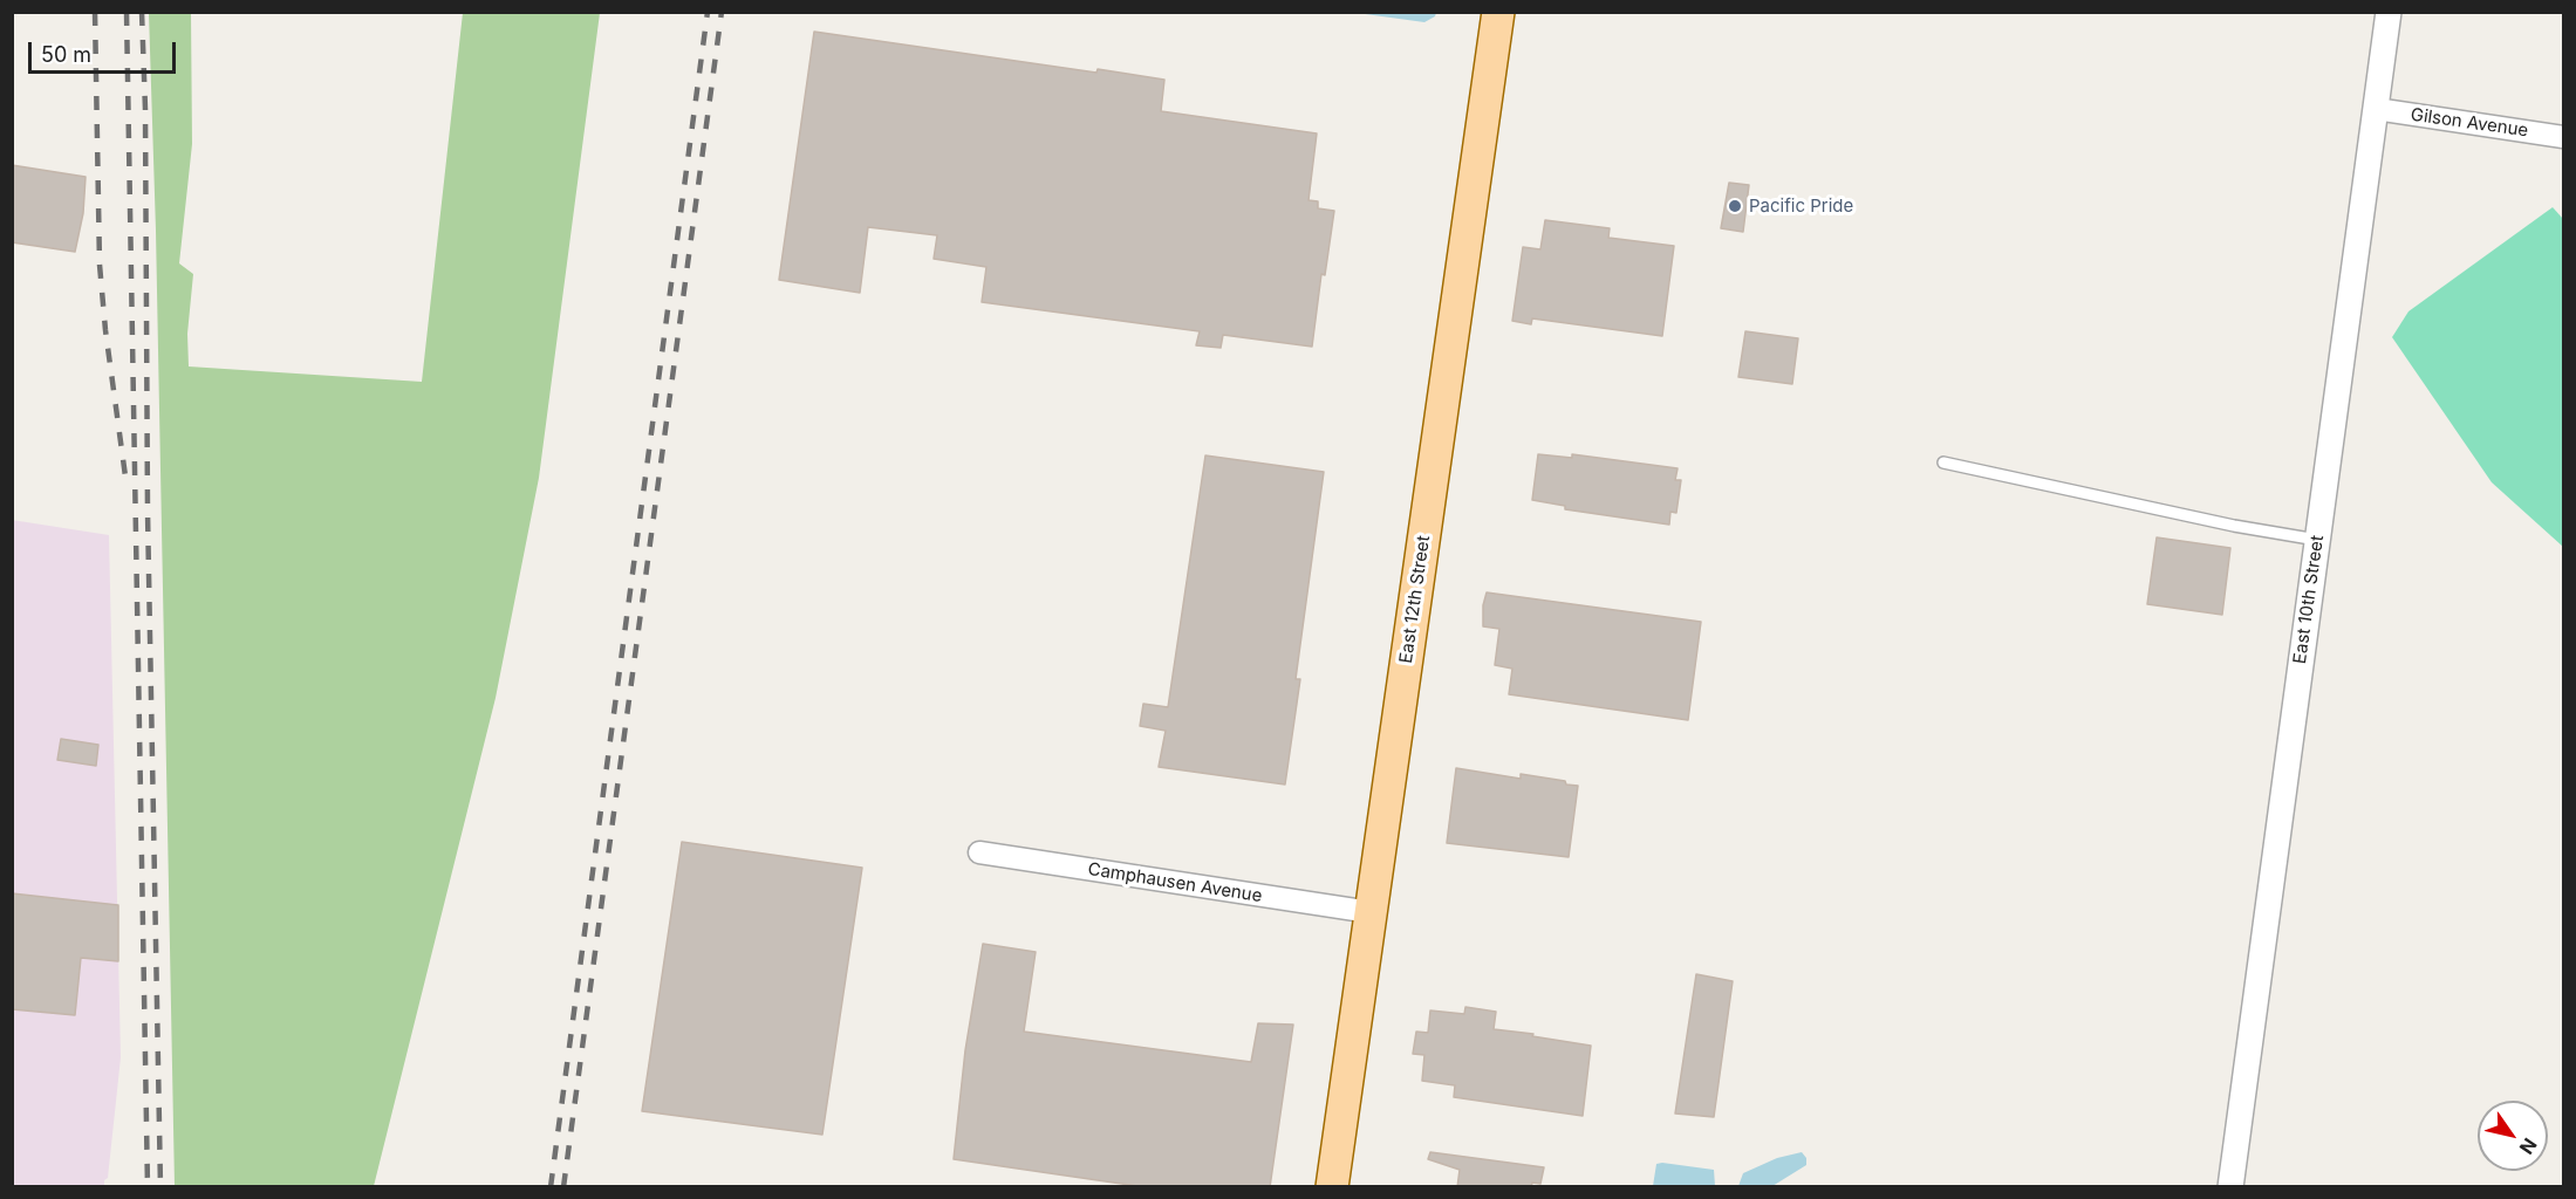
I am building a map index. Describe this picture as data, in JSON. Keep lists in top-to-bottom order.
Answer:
{
  "streets": {
    "main road": ["East 12th Street"],
    "street": ["Gilson Avenue", "East 10th Street", "Camphausen Avenue"]
  },
  "crossings": [
    ["Gilson Avenue", "East 10th Street"],
    ["East 12th Street", "Camphausen Avenue"]
  ],
  "places": ["Pacific Pride"],
  "scale_bar": "50 m",
  "north": "bottom right"
}
